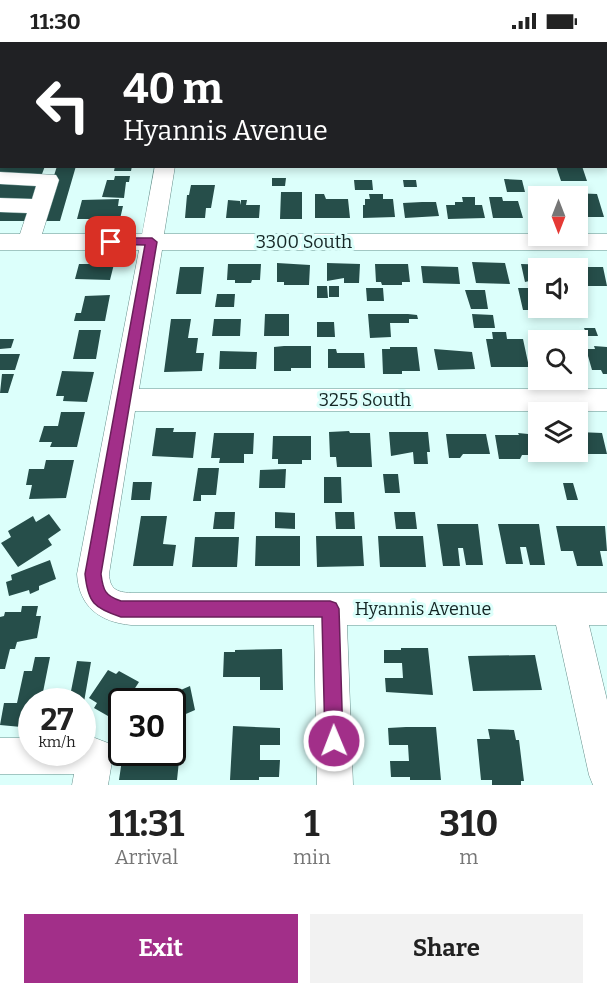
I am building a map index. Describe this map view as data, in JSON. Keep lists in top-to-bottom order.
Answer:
{
  "streets": {
    "street": ["3300 South", "3255 South", "Hyannis Avenue"]
  },
  "crossings": [
    ["3255 South", "Hyannis Avenue"]
  ],
  "north": "bottom",
  "page": {
    "status": "11:30",
    "turn": ["40 m", "Hyannis Avenue"],
    "speed": "27 km/h",
    "limit": "30",
    "eta": [
      "11:31",
      "Arrival",
      "1",
      "min",
      "310",
      "m"
    ],
    "buttons": ["Exit", "Share"]
  }
}
